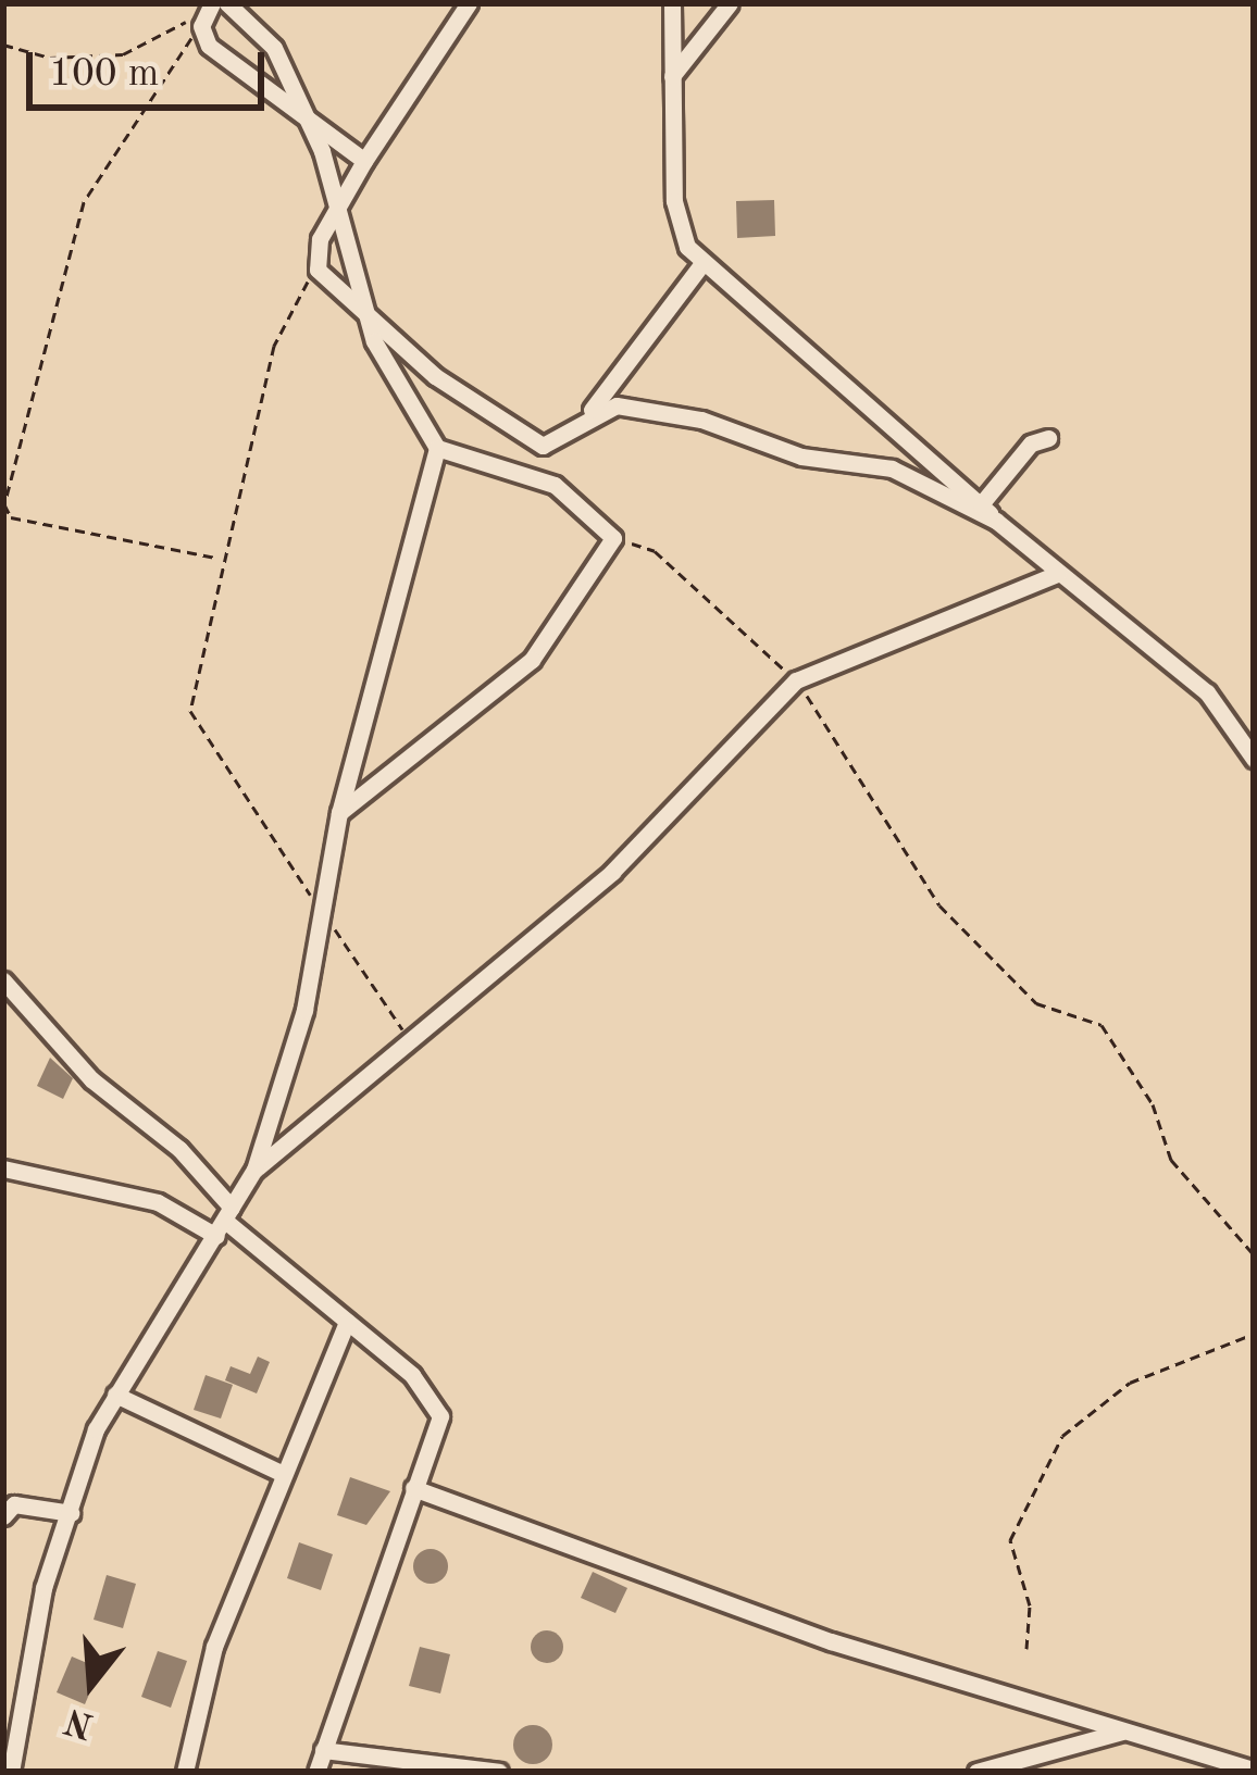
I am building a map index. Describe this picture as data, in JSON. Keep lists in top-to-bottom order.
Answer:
{
  "scale_bar": "100 m",
  "north": "bottom"
}
